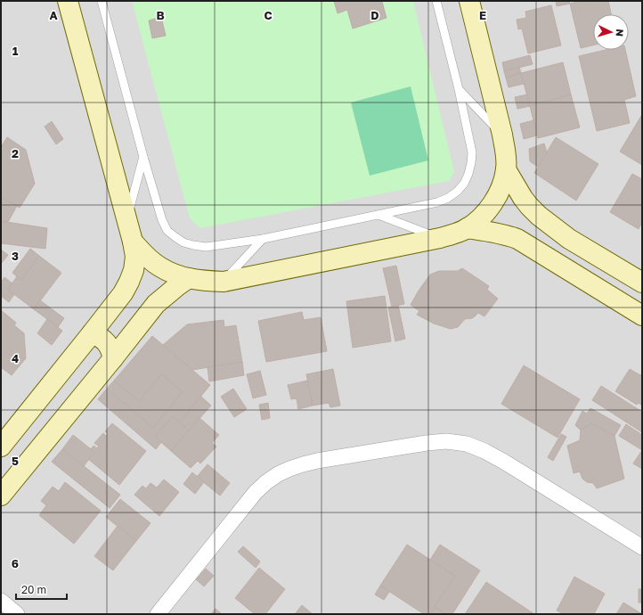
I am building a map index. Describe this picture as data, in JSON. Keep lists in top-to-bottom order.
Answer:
{
  "scale_bar": "20 m",
  "north": "right",
  "grid": {
    "columns": [
      "A",
      "B",
      "C",
      "D",
      "E"
    ],
    "rows": [
      "1",
      "2",
      "3",
      "4",
      "5",
      "6"
    ]
  }
}
